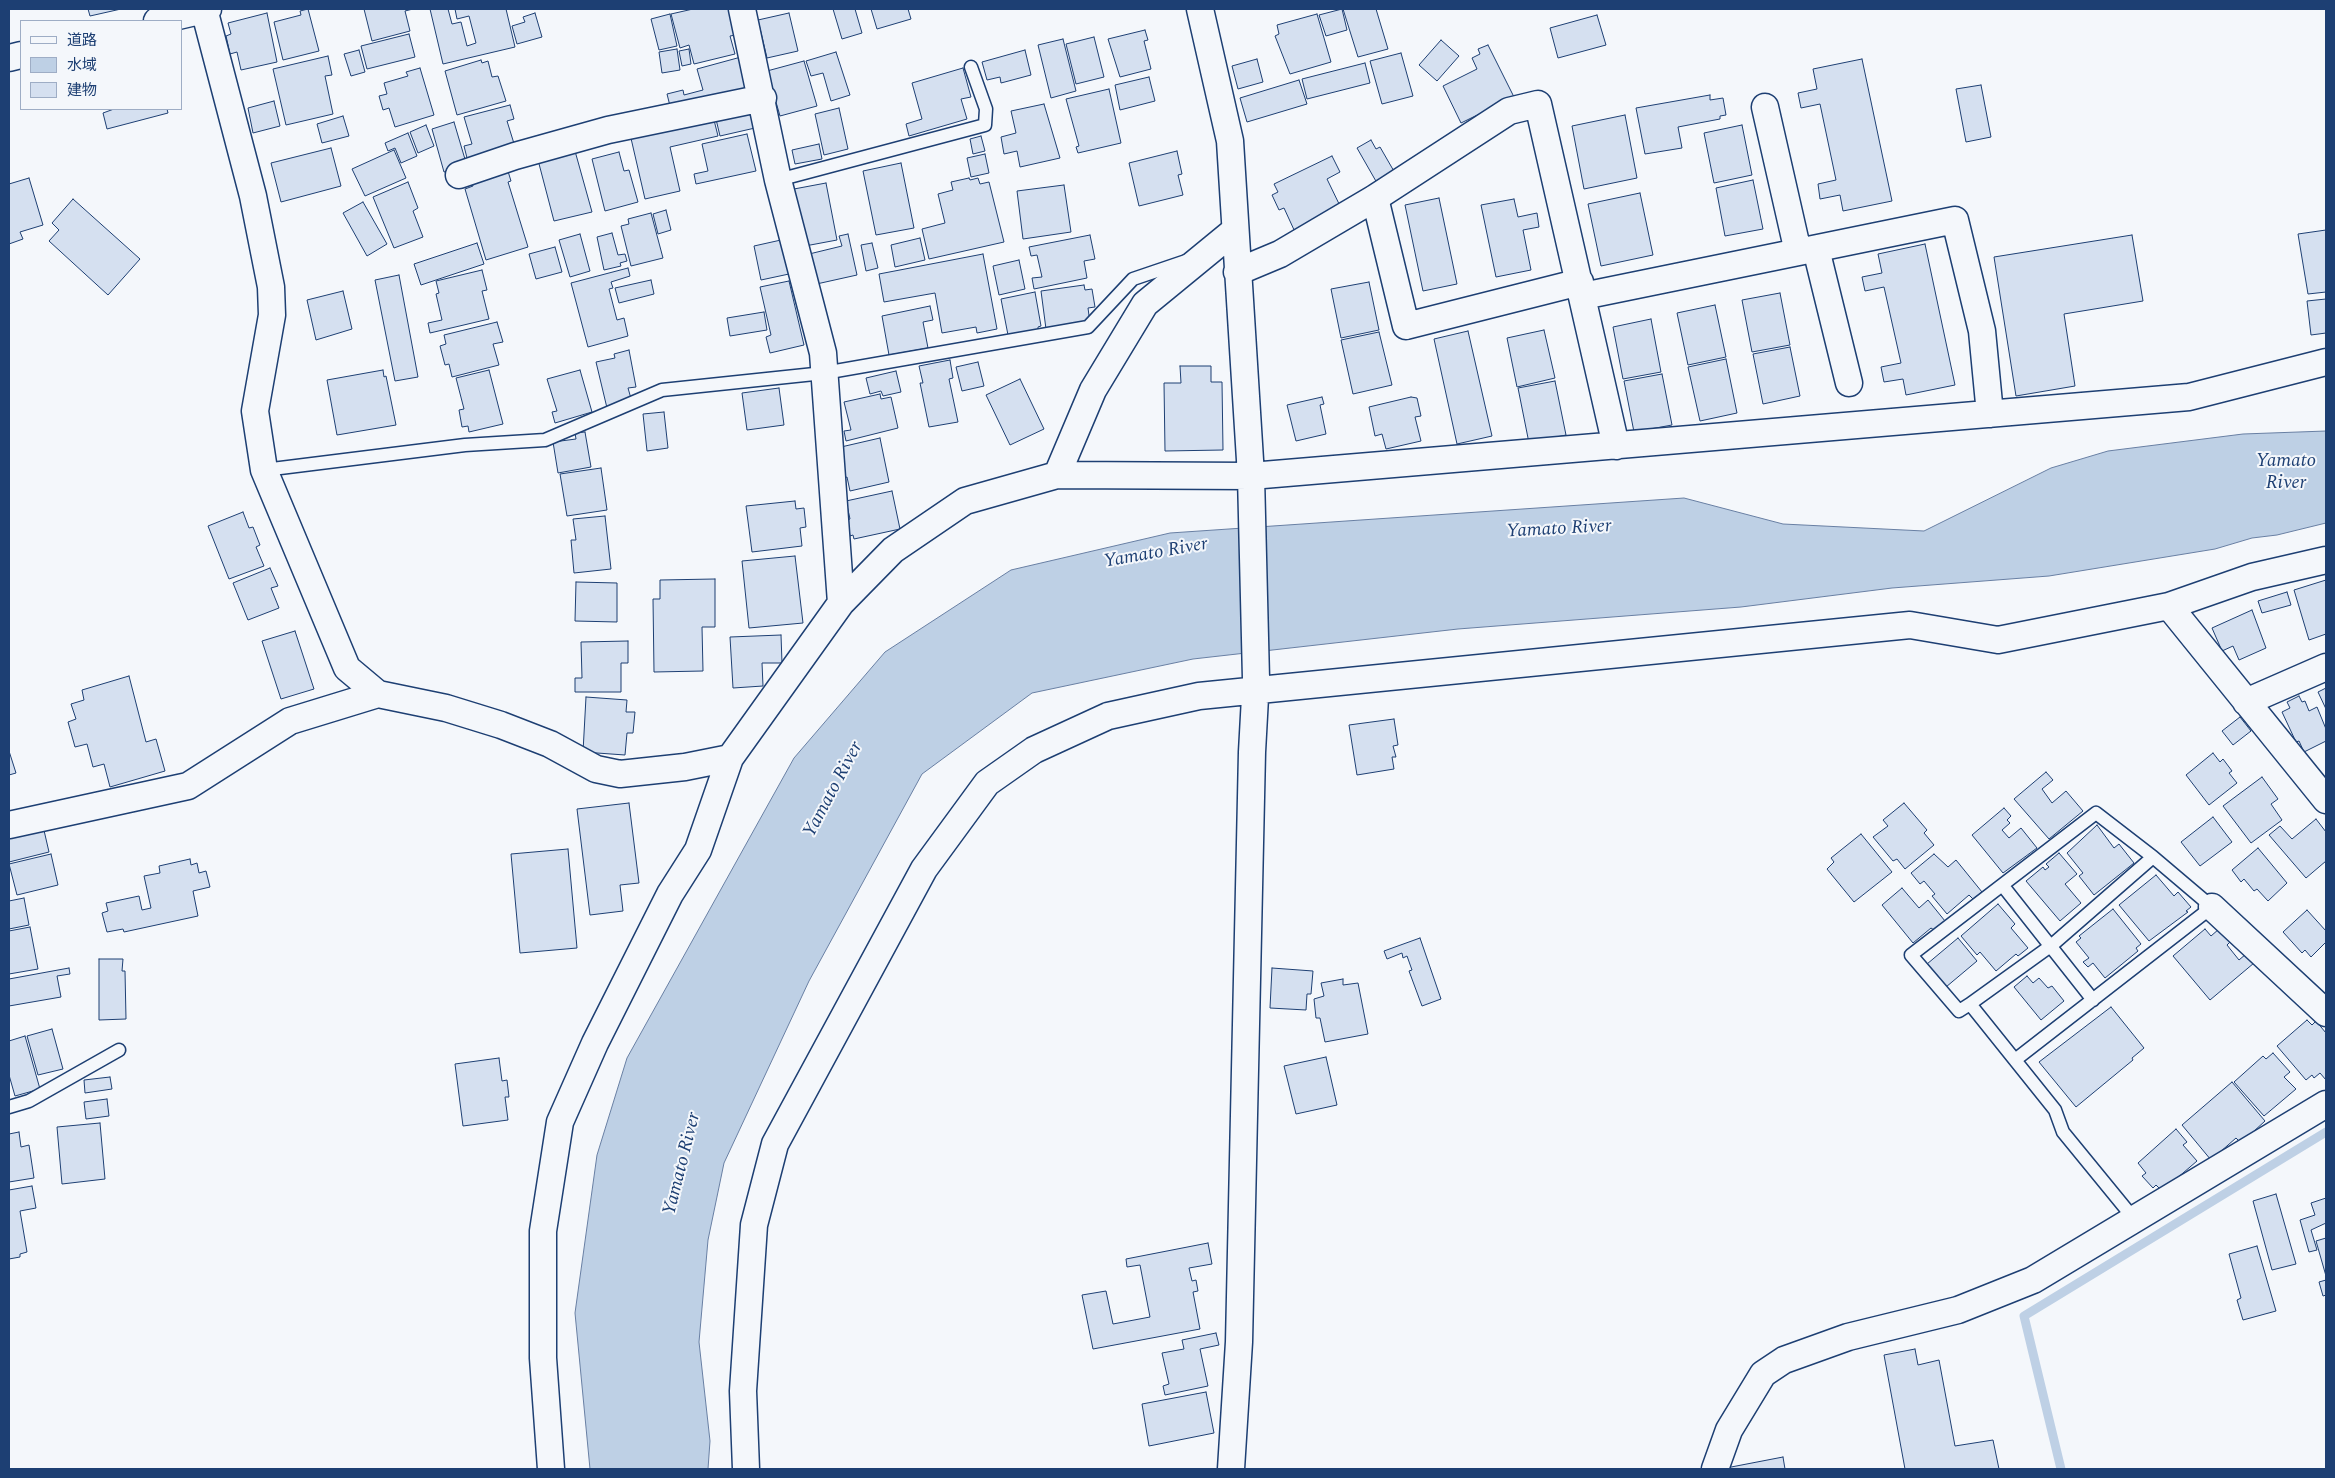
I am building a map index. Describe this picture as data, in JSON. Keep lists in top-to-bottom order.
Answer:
{
  "water": ["Yamato River"],
  "legend": ["道路", "水域", "建物"]
}
